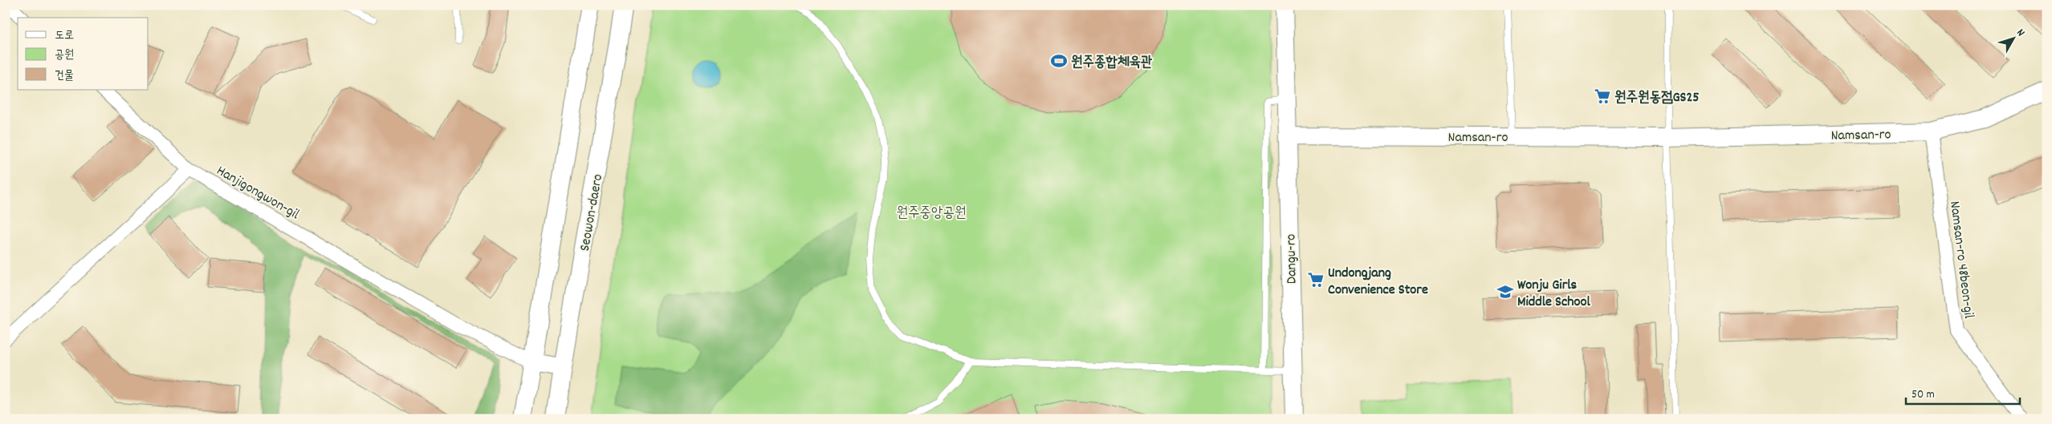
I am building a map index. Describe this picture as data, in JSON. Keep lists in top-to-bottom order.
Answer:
{
  "streets": {
    "street": [
      "Namsan-ro",
      "Hanjigongwon-gil",
      "Seowon-daero",
      "Dangu-ro",
      "Namsan-ro 48beon-gil"
    ]
  },
  "crossings": [
    ["Namsan-ro", "Dangu-ro"],
    ["Namsan-ro", "Namsan-ro 48beon-gil"]
  ],
  "parks": ["원주중앙공원"],
  "places": {
    "sports": ["원주종합체육관"],
    "supermarket": ["원주원동점GS25", "Undongjang Convenience Store"],
    "school or university": ["Wonju Girls Middle School"]
  },
  "legend": ["도로", "공원", "건물"],
  "scale_bar": "50 m",
  "north": "top right"
}
